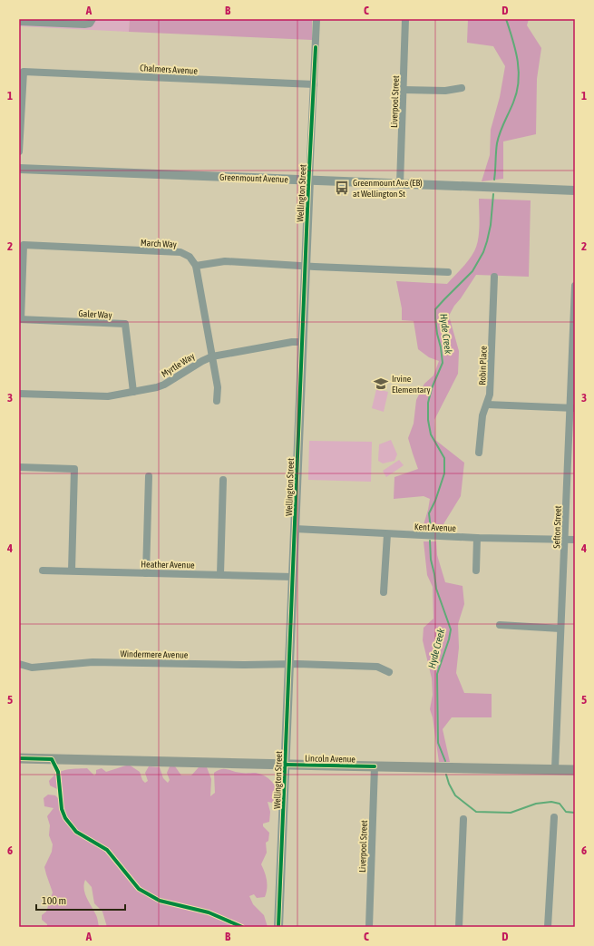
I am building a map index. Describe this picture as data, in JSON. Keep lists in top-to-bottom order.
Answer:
{
  "streets": {
    "main road": ["Lincoln Avenue"],
    "street": [
      "Chalmers Avenue",
      "Liverpool Street",
      "Greenmount Avenue",
      "Wellington Street",
      "March Way",
      "Galer Way",
      "Myrtle Way",
      "Robin Place",
      "Kent Avenue",
      "Sefton Street",
      "Heather Avenue",
      "Windermere Avenue"
    ]
  },
  "crossings": [
    ["Chalmers Avenue", "Wellington Street"],
    ["Liverpool Street", "Greenmount Avenue"],
    ["Liverpool Street", "Lincoln Avenue"],
    ["Greenmount Avenue", "Wellington Street"],
    ["Wellington Street", "Myrtle Way"],
    ["Wellington Street", "Kent Avenue"],
    ["Wellington Street", "Heather Avenue"],
    ["Wellington Street", "Windermere Avenue"],
    ["Wellington Street", "Lincoln Avenue"],
    ["March Way", "Galer Way"],
    ["Galer Way", "Myrtle Way"],
    ["Kent Avenue", "Sefton Street"],
    ["Sefton Street", "Lincoln Avenue"]
  ],
  "water": ["Hyde Creek"],
  "places": {
    "bus stop": ["Greenmount Ave (EB) at Wellington St"],
    "school or university": ["Irvine Elementary"]
  },
  "scale_bar": "100 m",
  "grid": {
    "columns": [
      "A",
      "B",
      "C",
      "D"
    ],
    "rows": [
      "1",
      "2",
      "3",
      "4",
      "5",
      "6"
    ]
  }
}
